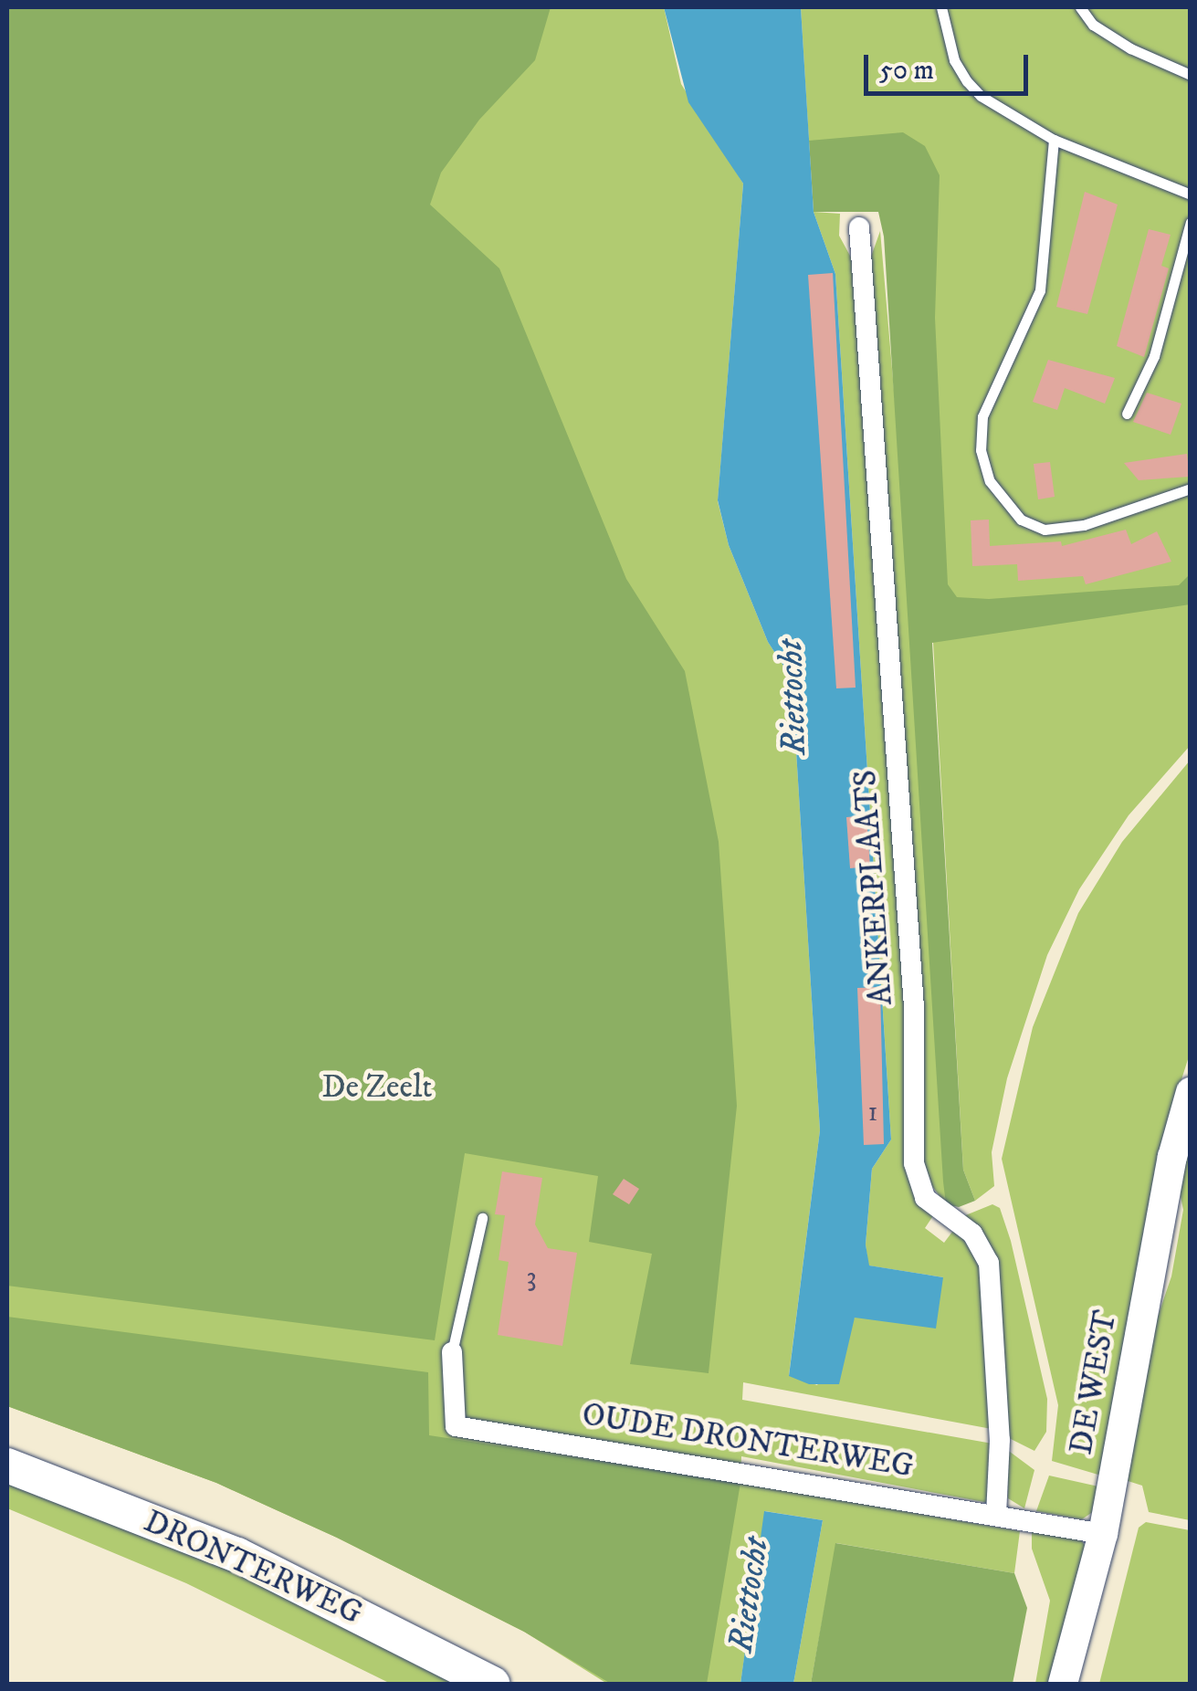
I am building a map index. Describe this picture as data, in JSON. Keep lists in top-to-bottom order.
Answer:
{
  "streets": {
    "main road": ["DE WEST", "DRONTERWEG"],
    "street": ["ANKERPLAATS", "OUDE DRONTERWEG"]
  },
  "crossings": [
    ["ANKERPLAATS", "OUDE DRONTERWEG"],
    ["DE WEST", "OUDE DRONTERWEG"]
  ],
  "water": ["Riettocht"],
  "parks": ["De Zeelt"],
  "house_numbers": ["1", "3"],
  "scale_bar": "50 m"
}
